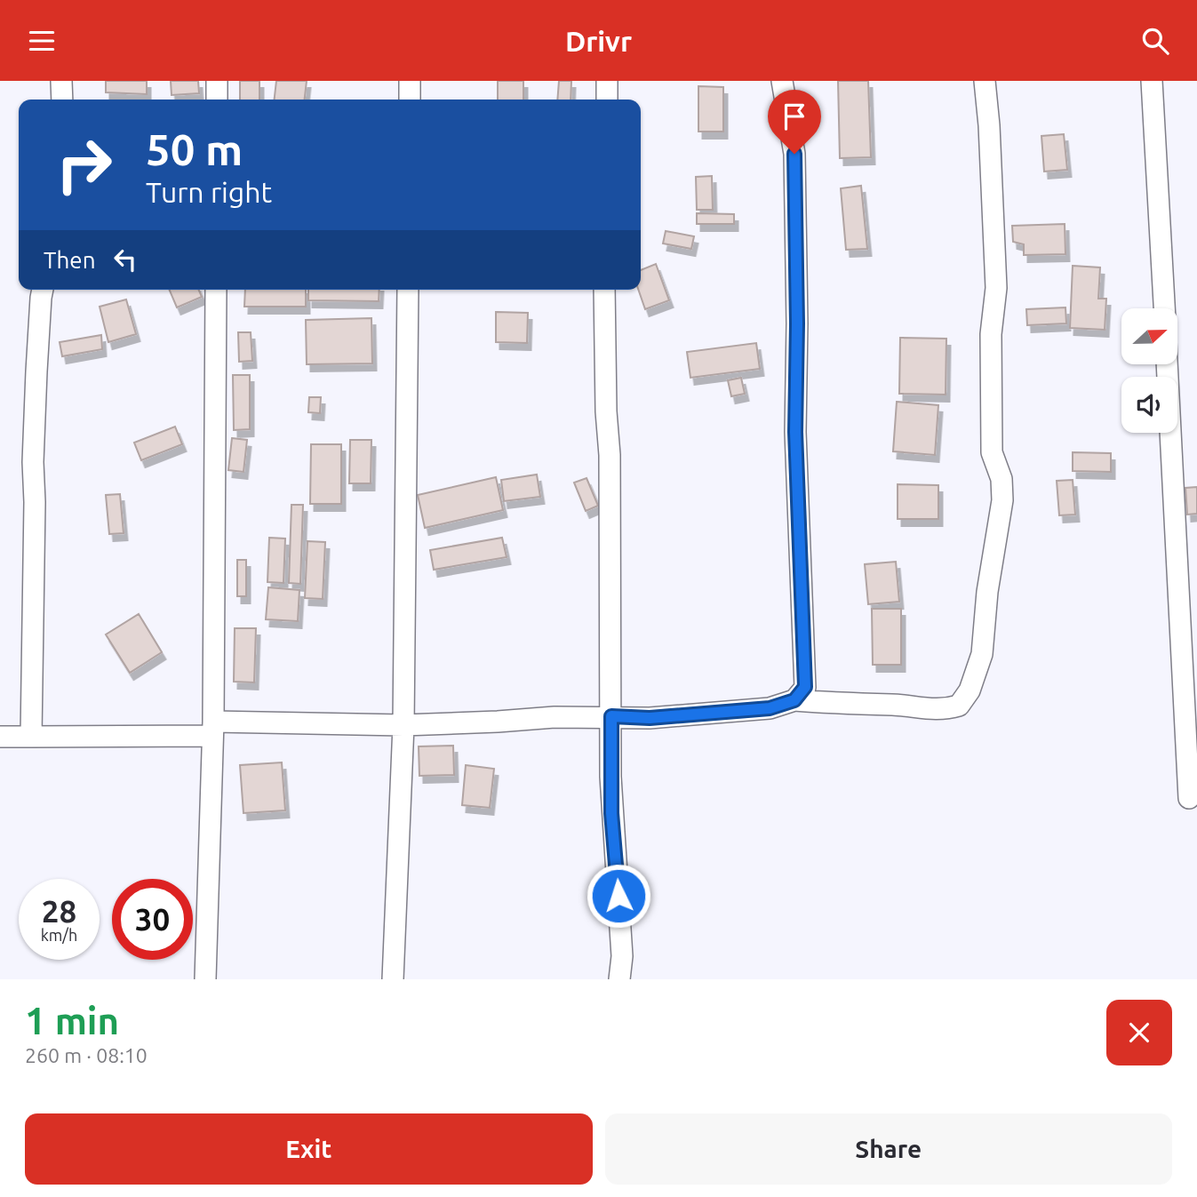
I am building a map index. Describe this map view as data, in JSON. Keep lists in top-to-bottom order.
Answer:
{
  "north": "right",
  "page": {
    "header": "Drivr",
    "turn": ["50 m", "Turn right"],
    "then": "Then",
    "speed": "28 km/h",
    "limit": "30",
    "heading": ["1 min", "260 m · 08:10"],
    "buttons": ["Exit", "Share"]
  }
}
